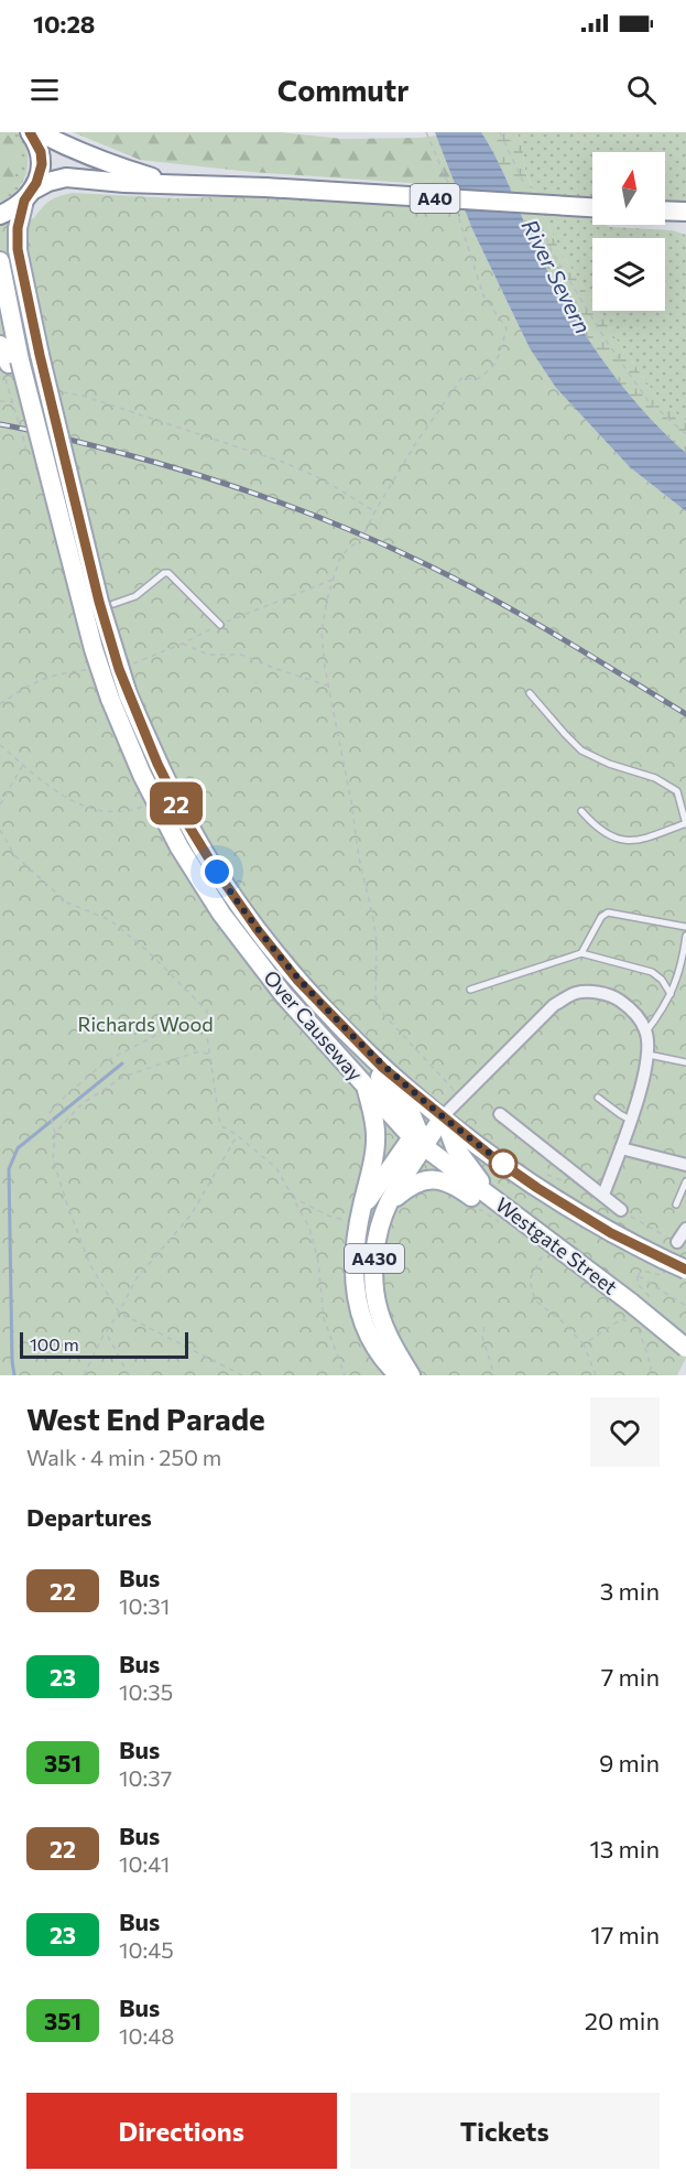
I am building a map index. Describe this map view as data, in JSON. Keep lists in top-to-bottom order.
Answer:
{
  "streets": {
    "main road": [
      "A40",
      "Over Causeway",
      "Westgate Street",
      "A430"
    ]
  },
  "crossings": [
    ["A40", "Over Causeway"],
    ["Over Causeway", "Westgate Street"],
    ["Over Causeway", "A430"],
    ["Westgate Street", "A430"]
  ],
  "water": ["River Severn"],
  "parks": ["Richards Wood"],
  "lines": ["bus line 22"],
  "scale_bar": "100 m",
  "north": "top",
  "page": {
    "status": "10:28",
    "header": "Commutr",
    "on_map": "22",
    "scale": "100 m",
    "heading": [
      ["West End Parade", "Walk · 4 min · 250 m"],
      "Departures"
    ],
    "list": [
      {
        "mark": "22",
        "name": "Bus",
        "note": "10:31",
        "value": "3 min"
      },
      {
        "mark": "23",
        "name": "Bus",
        "note": "10:35",
        "value": "7 min"
      },
      {
        "mark": "351",
        "name": "Bus",
        "note": "10:37",
        "value": "9 min"
      },
      {
        "mark": "22",
        "name": "Bus",
        "note": "10:41",
        "value": "13 min"
      },
      {
        "mark": "23",
        "name": "Bus",
        "note": "10:45",
        "value": "17 min"
      },
      {
        "mark": "351",
        "name": "Bus",
        "note": "10:48",
        "value": "20 min"
      }
    ],
    "buttons": ["Directions", "Tickets"]
  }
}
